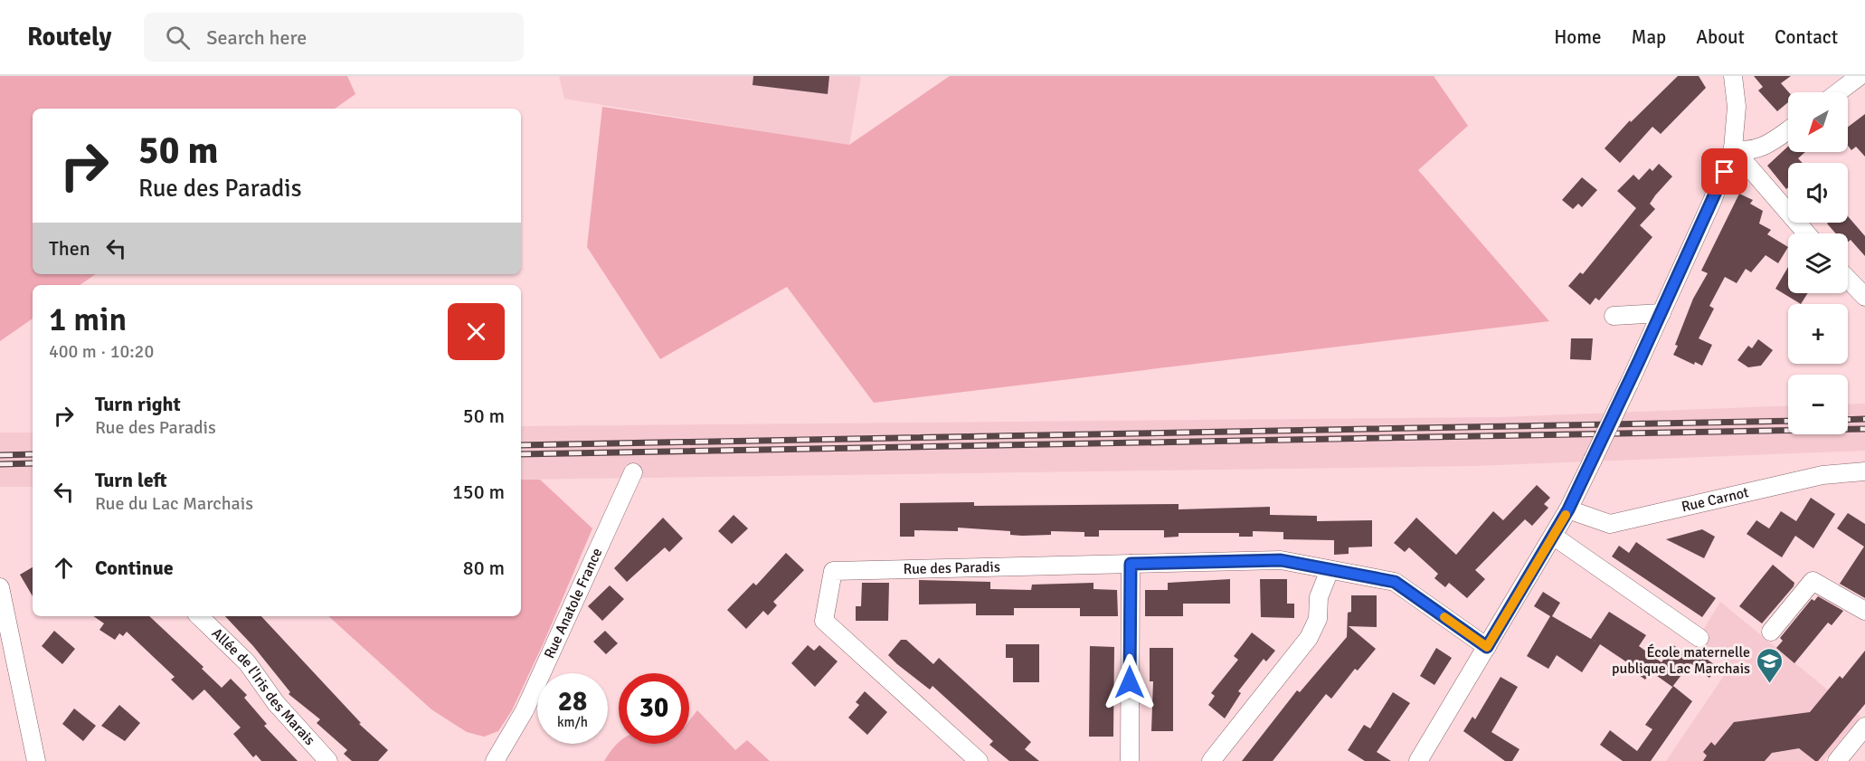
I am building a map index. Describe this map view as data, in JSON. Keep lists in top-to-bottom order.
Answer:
{
  "streets": {
    "street": [
      "Rue Carnot",
      "Rue des Paradis",
      "Rue Anatole France",
      "Allée de l'Iris des Marais"
    ]
  },
  "places": {
    "school or university": ["École maternelle publique Lac Marchais"]
  },
  "north": "bottom left",
  "page": {
    "header": "Routely",
    "search": "Search here",
    "nav": [
      "Home",
      "Map",
      "About",
      "Contact"
    ],
    "map_buttons": ["+", "−"],
    "turn": ["50 m", "Rue des Paradis"],
    "then": "Then",
    "heading": ["1 min", "400 m · 10:20"],
    "list": [
      {
        "name": "Turn right",
        "note": "Rue des Paradis",
        "value": "50 m"
      },
      {
        "name": "Turn left",
        "note": "Rue du Lac Marchais",
        "value": "150 m"
      },
      {
        "name": "Continue",
        "value": "80 m"
      }
    ],
    "speed": "28 km/h",
    "limit": "30"
  }
}
